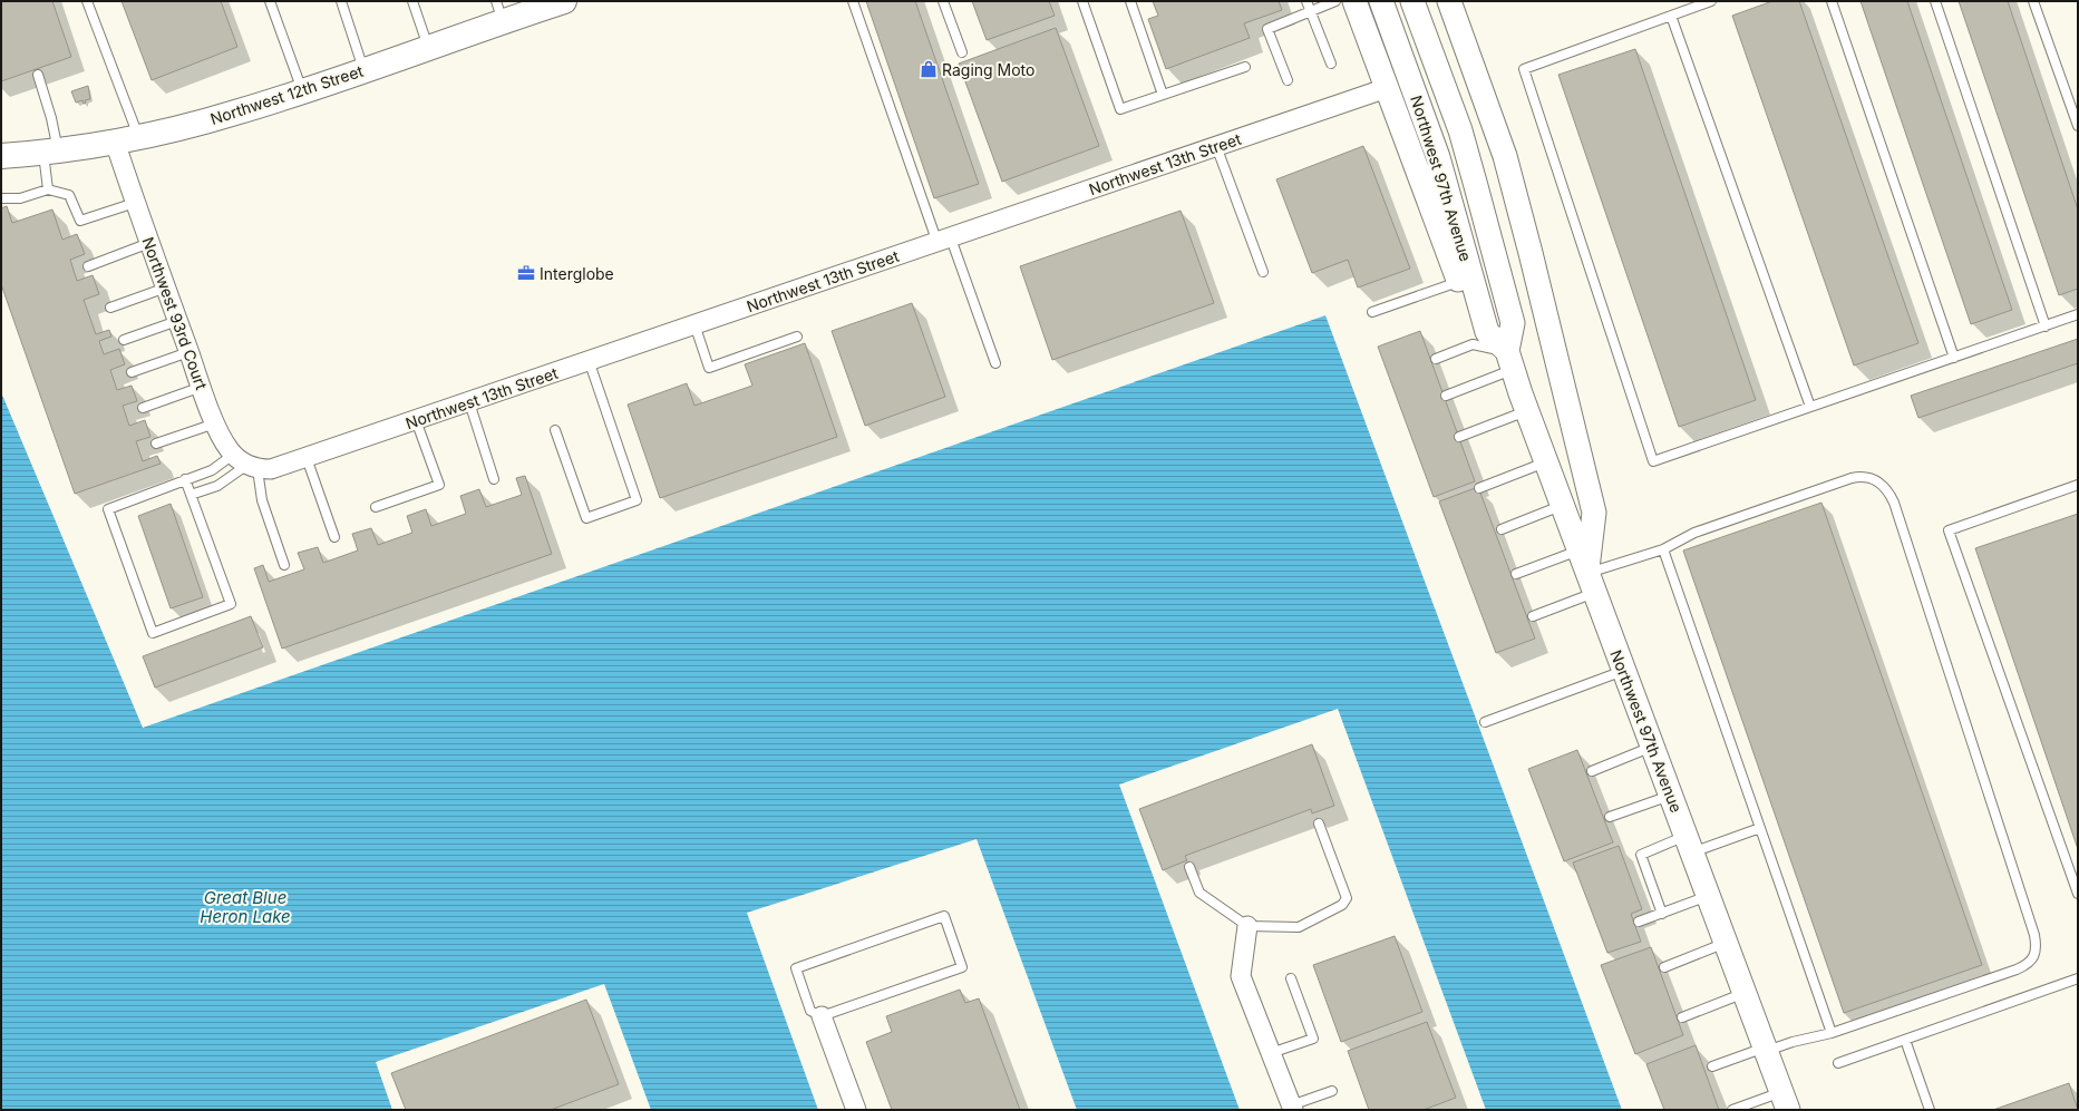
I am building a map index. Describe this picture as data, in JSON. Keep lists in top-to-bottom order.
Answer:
{
  "streets": {
    "main road": ["Northwest 12th Street"],
    "street": ["Northwest 13th Street", "Northwest 97th Avenue", "Northwest 93rd Court"]
  },
  "crossings": [
    ["Northwest 12th Street", "Northwest 93rd Court"],
    ["Northwest 13th Street", "Northwest 93rd Court"]
  ],
  "water": ["Great Blue Heron Lake"],
  "places": {
    "shop": ["Raging Moto"],
    "office": ["Interglobe"]
  }
}
